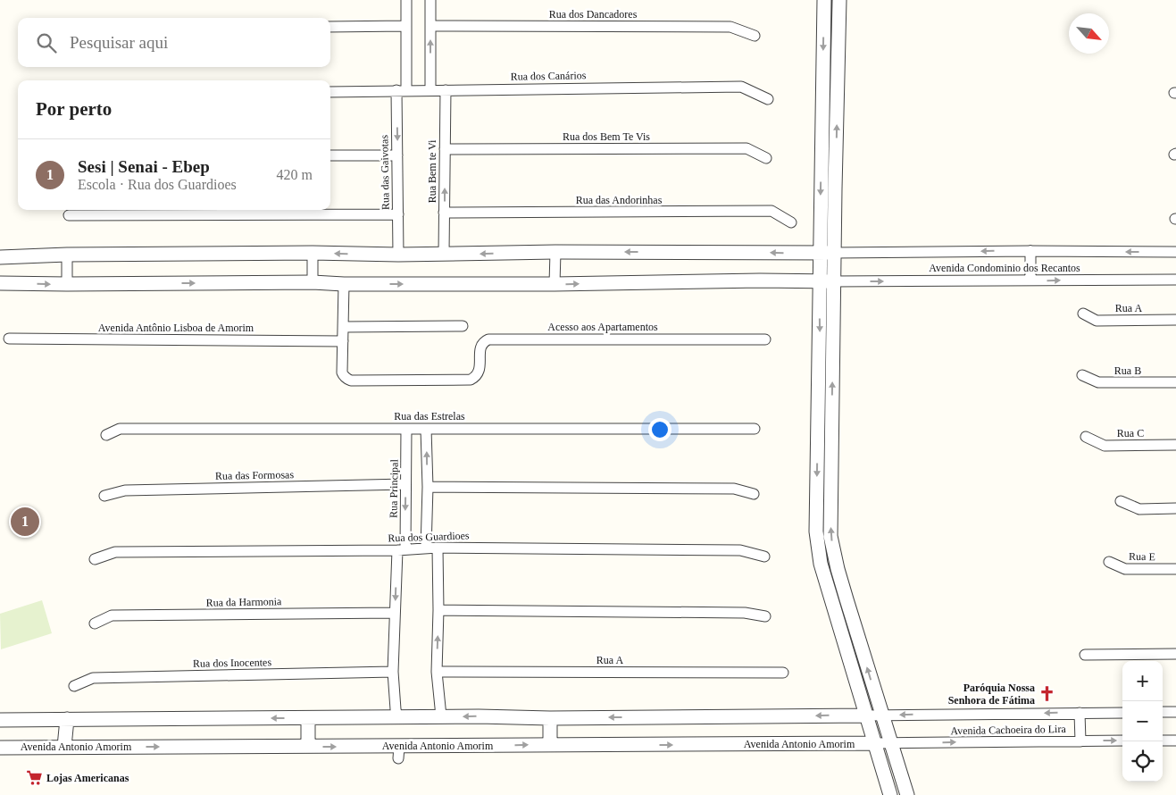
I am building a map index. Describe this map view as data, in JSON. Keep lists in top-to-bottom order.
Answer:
{
  "streets": {
    "street": [
      "Rua dos Dancadores",
      "Rua dos Canários",
      "Rua dos Bem Te Vis",
      "Rua Bem te Vi",
      "Rua das Gaivotas",
      "Rua das Andorinhas",
      "Avenida Condominio dos Recantos",
      "Rua A",
      "Acesso aos Apartamentos",
      "Avenida Antônio Lisboa de Amorim",
      "Rua B",
      "Rua das Estrelas",
      "Rua C",
      "Rua das Formosas",
      "Rua Principal",
      "Rua dos Guardioes",
      "Rua E",
      "Rua da Harmonia",
      "Rua dos Inocentes",
      "Avenida Cachoeira do Lira",
      "Avenida Antonio Amorim"
    ]
  },
  "crossings": [
    ["Rua dos Canários", "Rua Bem te Vi"],
    ["Rua dos Canários", "Rua das Gaivotas"],
    ["Rua dos Bem Te Vis", "Rua Bem te Vi"],
    ["Rua Bem te Vi", "Rua das Andorinhas"],
    ["Acesso aos Apartamentos", "Avenida Antônio Lisboa de Amorim"],
    ["Rua das Estrelas", "Rua Principal"],
    ["Rua das Formosas", "Rua Principal"],
    ["Rua Principal", "Rua dos Guardioes"],
    ["Avenida Cachoeira do Lira", "Avenida Antonio Amorim"]
  ],
  "one_way": ["Rua Bem te Vi", "Rua das Gaivotas"],
  "places": {
    "church": ["Paróquia Nossa Senhora de Fátima"],
    "supermarket": ["Lojas Americanas"]
  },
  "north": "bottom right",
  "page": {
    "search": "Pesquisar aqui",
    "heading": "Por perto",
    "list": [
      {
        "mark": "1",
        "name": "Sesi | Senai - Ebep",
        "note": "Escola · Rua dos Guardioes",
        "value": "420 m"
      }
    ],
    "pins": "1",
    "map_buttons": ["+", "−"]
  }
}
